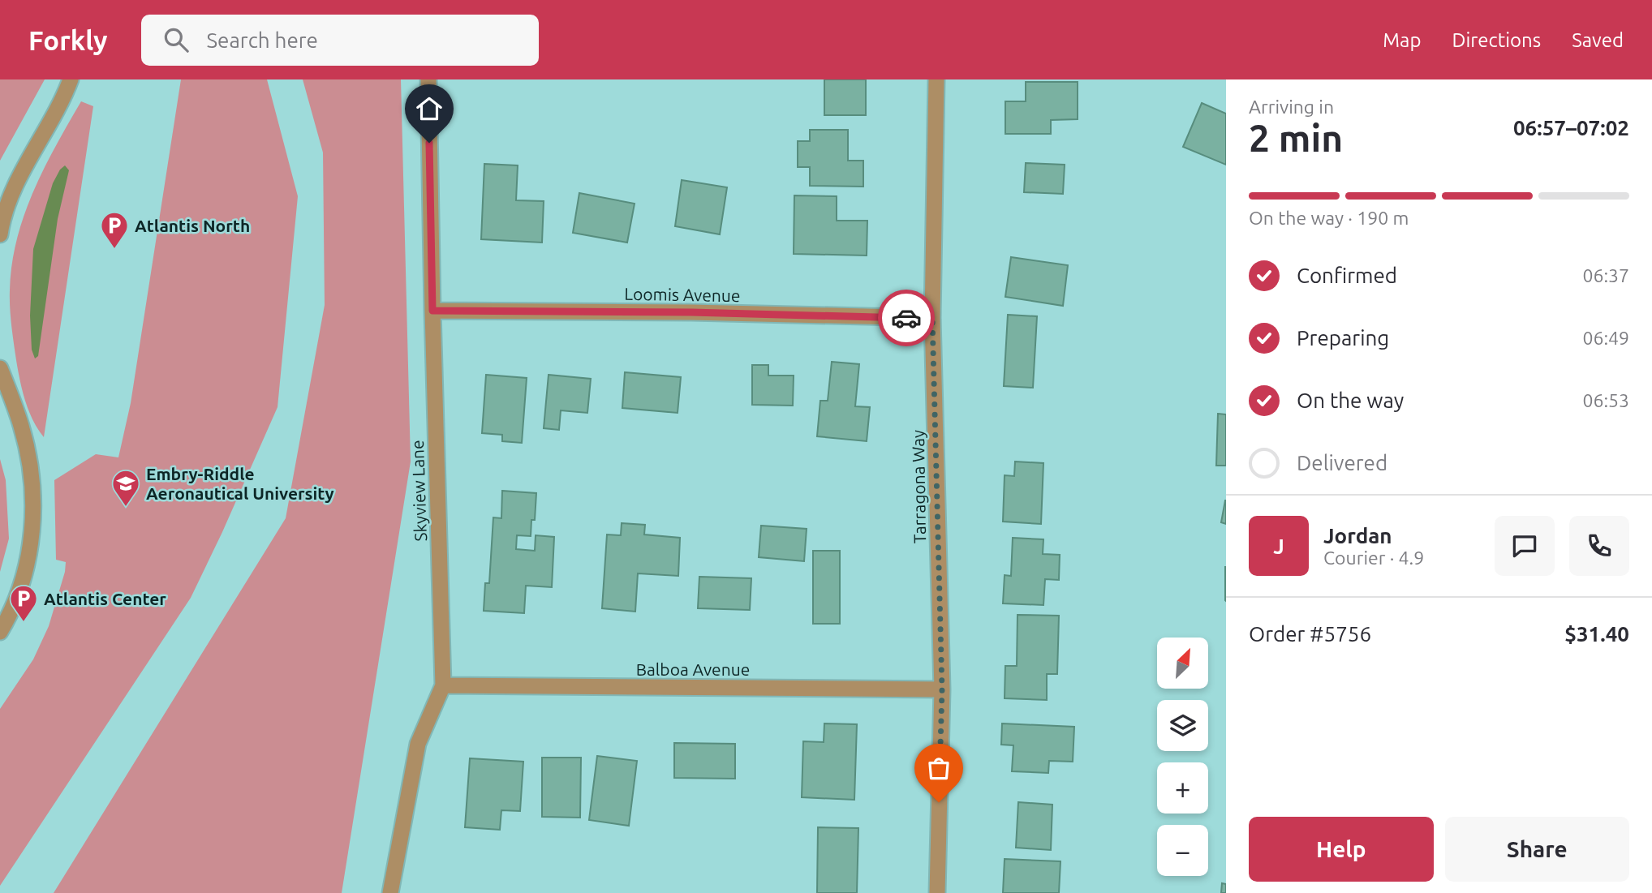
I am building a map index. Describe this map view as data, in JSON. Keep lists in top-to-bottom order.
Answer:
{
  "streets": {
    "street": [
      "Loomis Avenue",
      "Tarragona Way",
      "Skyview Lane",
      "Balboa Avenue"
    ]
  },
  "crossings": [
    ["Loomis Avenue", "Tarragona Way"],
    ["Loomis Avenue", "Skyview Lane"],
    ["Tarragona Way", "Balboa Avenue"],
    ["Skyview Lane", "Balboa Avenue"]
  ],
  "places": {
    "parking": ["Atlantis North", "Atlantis Center"],
    "school or university": ["Embry-Riddle Aeronautical University"]
  },
  "north": "top right",
  "page": {
    "header": "Forkly",
    "search": "Search here",
    "nav": ["Map", "Directions", "Saved"],
    "heading": ["2 min", "Arriving in", "06:57–07:02"],
    "panel": [
      "Jordan",
      "Courier · 4.9",
      "Order #5756",
      "$31.40"
    ],
    "bar": "On the way · 190 m",
    "list": [
      ["Confirmed", "06:37"],
      ["Preparing", "06:49"],
      ["On the way", "06:53"],
      "Delivered"
    ],
    "round": "J",
    "map_buttons": ["+", "−"],
    "buttons": ["Help", "Share"]
  }
}
